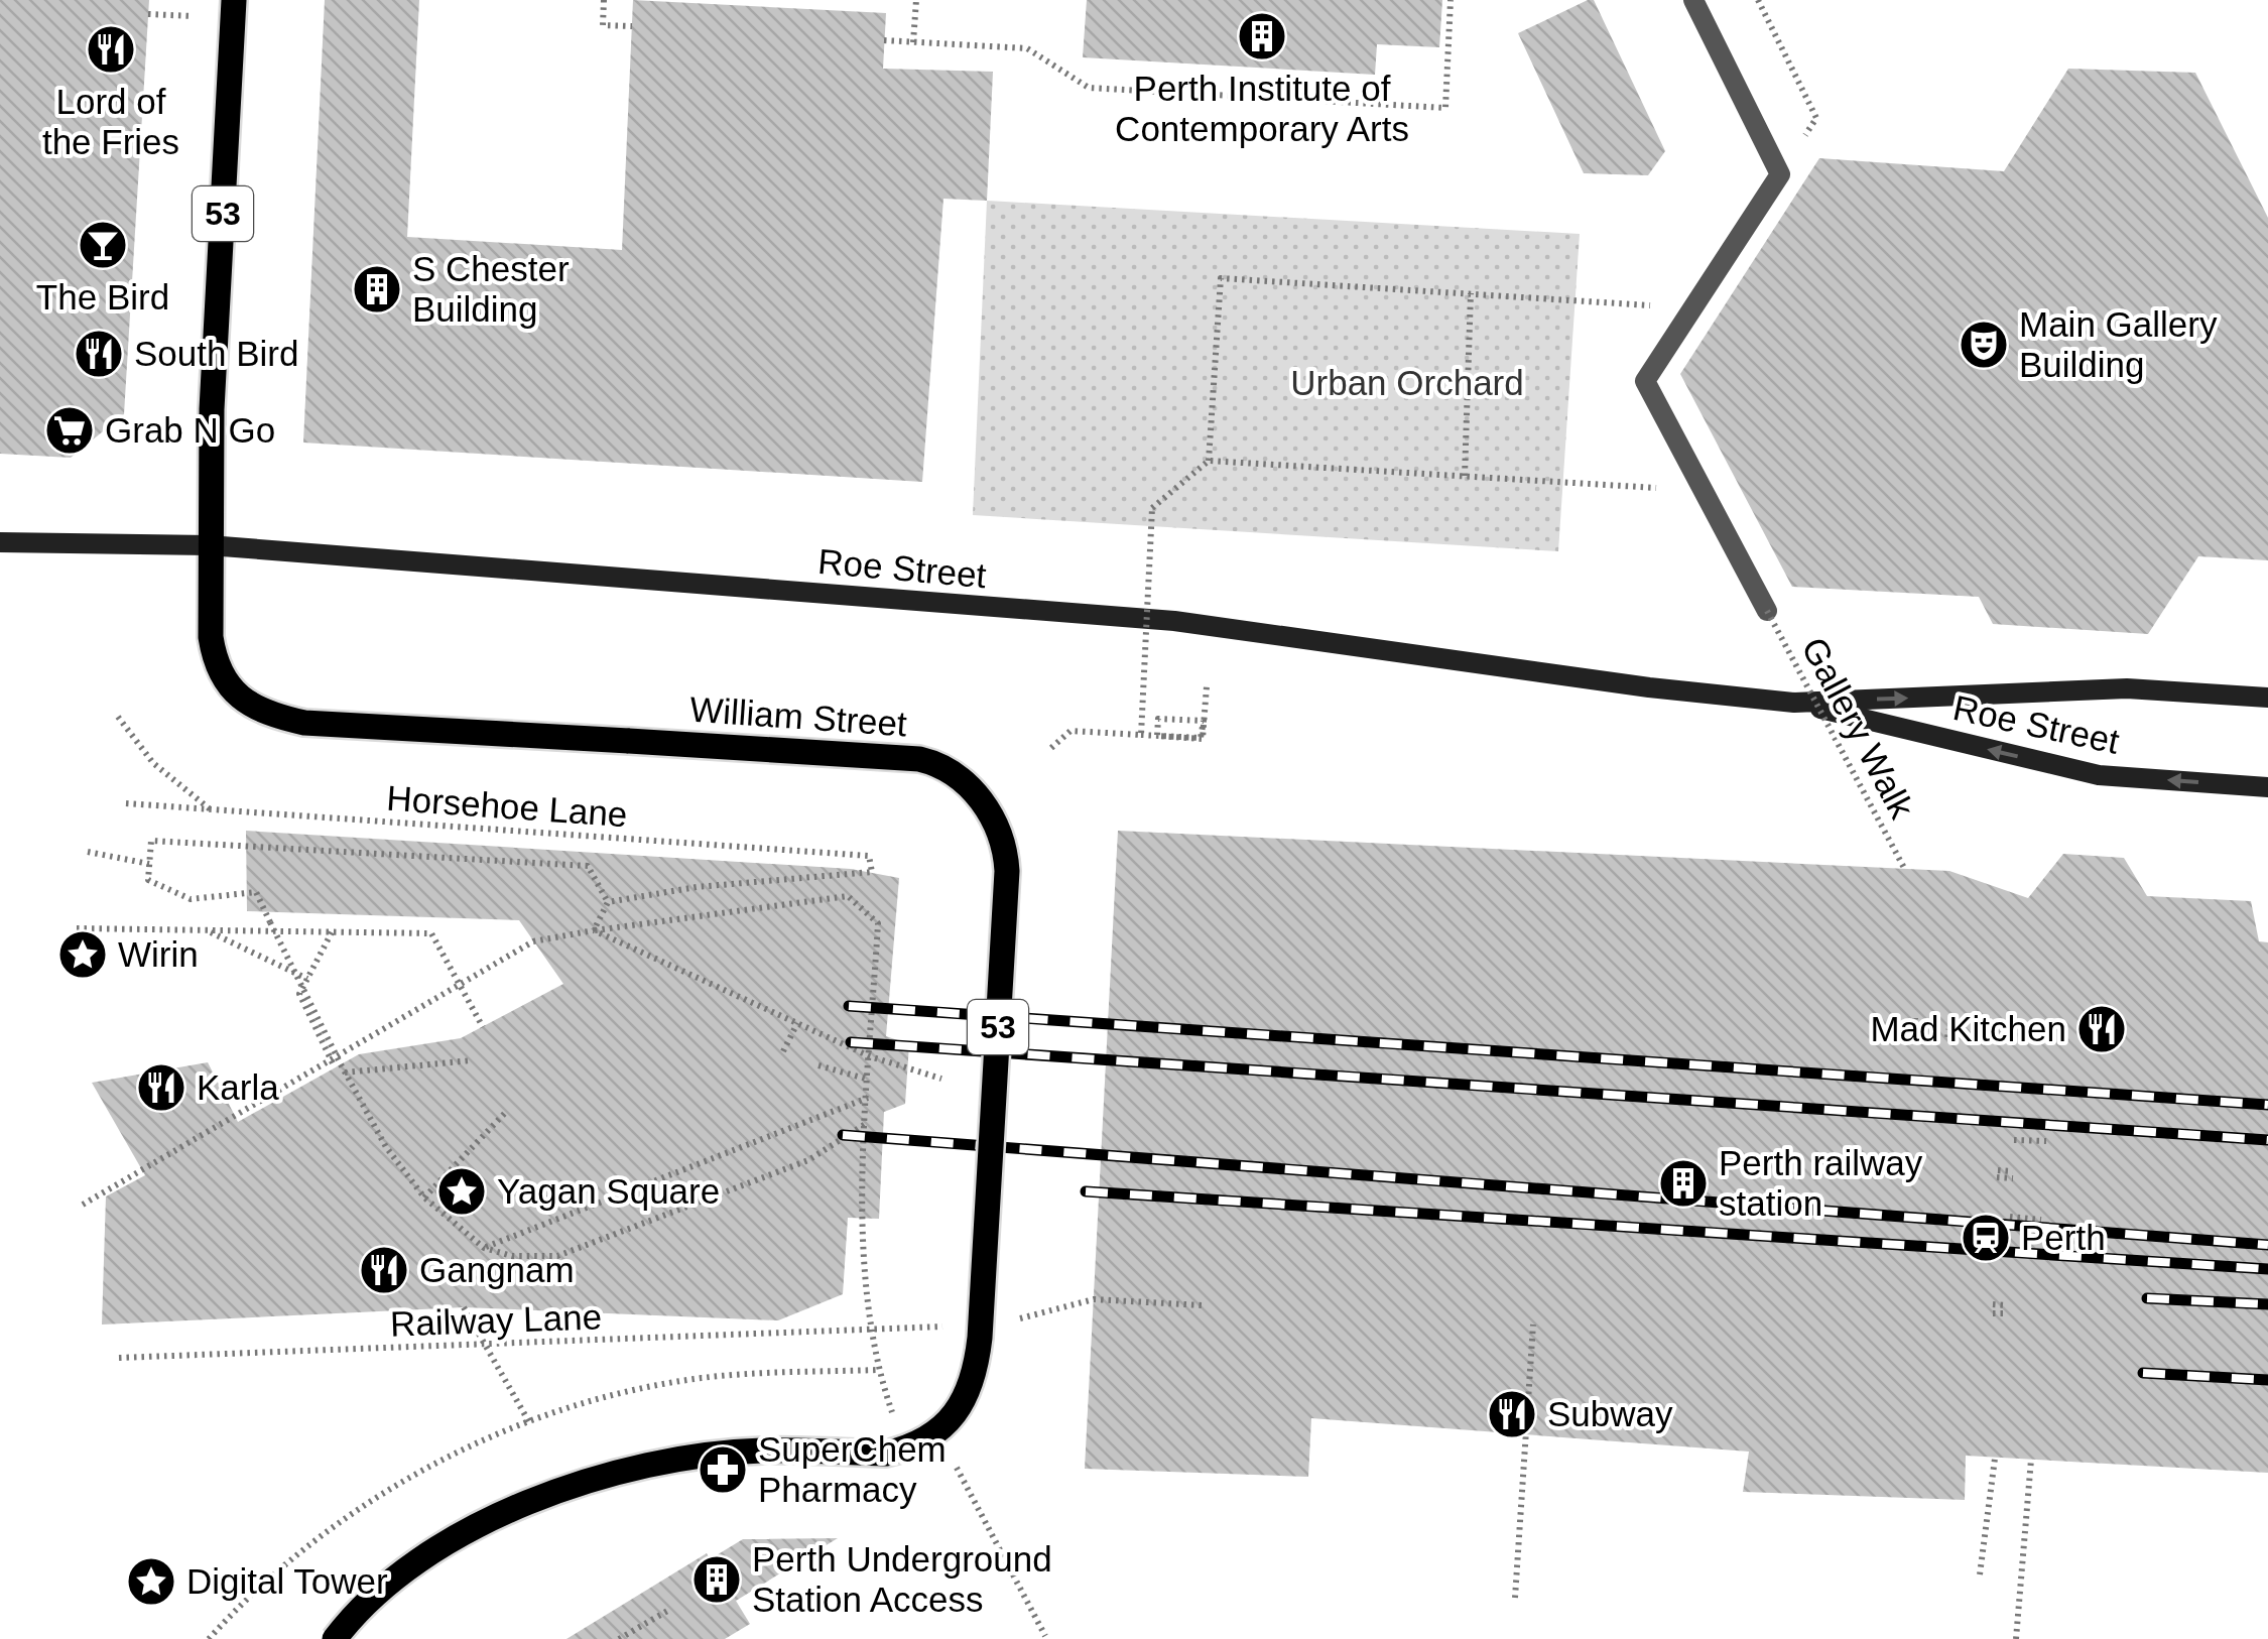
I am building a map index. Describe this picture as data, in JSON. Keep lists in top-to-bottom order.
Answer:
{
  "streets": {
    "main road": ["53", "Roe Street", "William Street"],
    "path": ["Gallery Walk", "Horsehoe Lane", "Railway Lane"]
  },
  "crossings": [
    ["Roe Street", "William Street"]
  ],
  "parks": ["Urban Orchard"],
  "places": {
    "building": [
      "Perth Institute of Contemporary Arts",
      "S Chester Building",
      "Perth railway station",
      "Perth Underground Station Access"
    ],
    "restaurant": [
      "Lord of the Fries",
      "South Bird",
      "Mad Kitchen",
      "Karla",
      "Gangnam",
      "Subway"
    ],
    "bar": ["The Bird"],
    "theatre": ["Main Gallery Building"],
    "supermarket": ["Grab N Go"],
    "place": ["Wirin", "Yagan Square", "Digital Tower"],
    "station": ["Perth"],
    "pharmacy": ["SuperChem Pharmacy"]
  }
}
